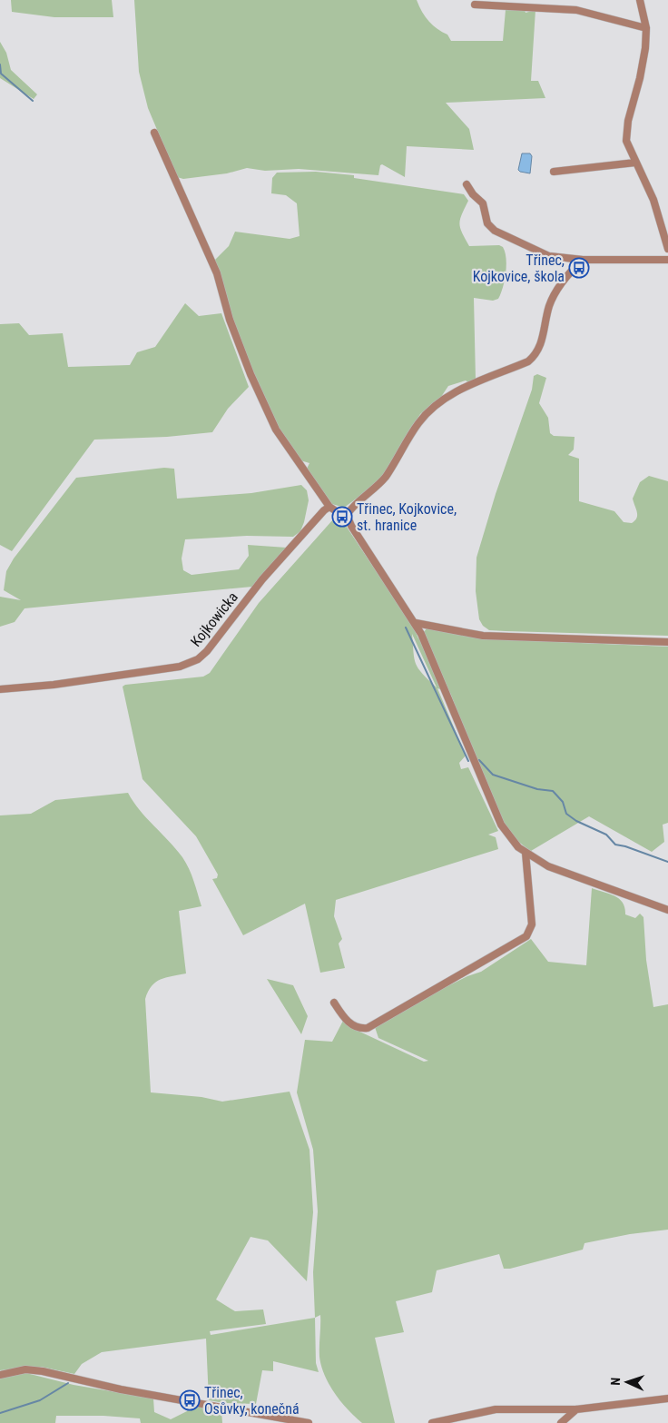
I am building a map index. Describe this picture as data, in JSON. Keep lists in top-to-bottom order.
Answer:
{
  "streets": {
    "street": ["Kojkowicka"]
  },
  "places": {
    "bus stop": ["Třinec, Kojkovice, škola", "Třinec, Kojkovice, st. hranice", "Třinec, Osůvky, konečná"]
  },
  "north": "left"
}
